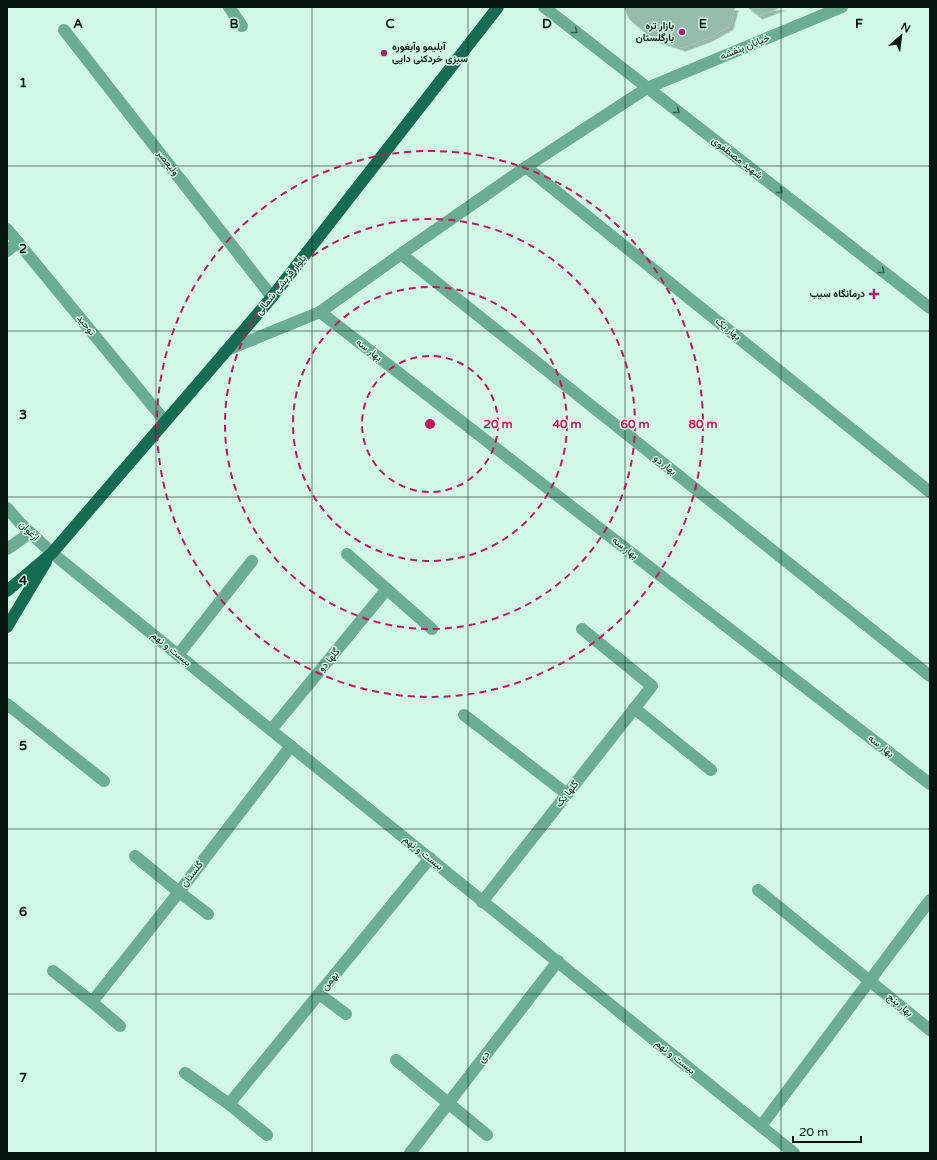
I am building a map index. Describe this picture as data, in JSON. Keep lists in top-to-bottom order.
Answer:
{
  "streets": {
    "main road": ["بلوار قریشی شمالی"],
    "street": [
      "خیابان بنفشه",
      "شهید مصطفوی",
      "ولیعصر",
      "توحید",
      "بهار یک",
      "بهار سه",
      "بهار دو",
      "ارغوان",
      "بیست و نهم",
      "گلها دو",
      "گلها یک",
      "گلستان",
      "بهمن",
      "بهار پنج",
      "دی"
    ]
  },
  "crossings": [
    ["خیابان بنفشه", "شهید مصطفوی"],
    ["خیابان بنفشه", "بلوار قریشی شمالی"],
    ["خیابان بنفشه", "بهار یک"],
    ["خیابان بنفشه", "بهار سه"],
    ["خیابان بنفشه", "بهار دو"],
    ["ولیعصر", "بلوار قریشی شمالی"],
    ["بلوار قریشی شمالی", "توحید"],
    ["بلوار قریشی شمالی", "ارغوان"],
    ["بلوار قریشی شمالی", "بیست و نهم"],
    ["ارغوان", "بیست و نهم"],
    ["بیست و نهم", "گلها دو"],
    ["بیست و نهم", "گلها یک"],
    ["بیست و نهم", "گلستان"],
    ["بیست و نهم", "بهمن"],
    ["بیست و نهم", "دی"]
  ],
  "one_way": ["شهید مصطفوی"],
  "places": {
    "other": ["بازار تره بارگلستان", "آبلیمو وآبغوره سبزی خردکنی دایی"],
    "health": ["درمانگاه سیب"]
  },
  "scale_bar": "20 m",
  "north": "top right",
  "grid": {
    "columns": [
      "A",
      "B",
      "C",
      "D",
      "E",
      "F"
    ],
    "rows": [
      "1",
      "2",
      "3",
      "4",
      "5",
      "6",
      "7"
    ]
  },
  "rings": [
    "20 m",
    "40 m",
    "60 m",
    "80 m"
  ]
}
